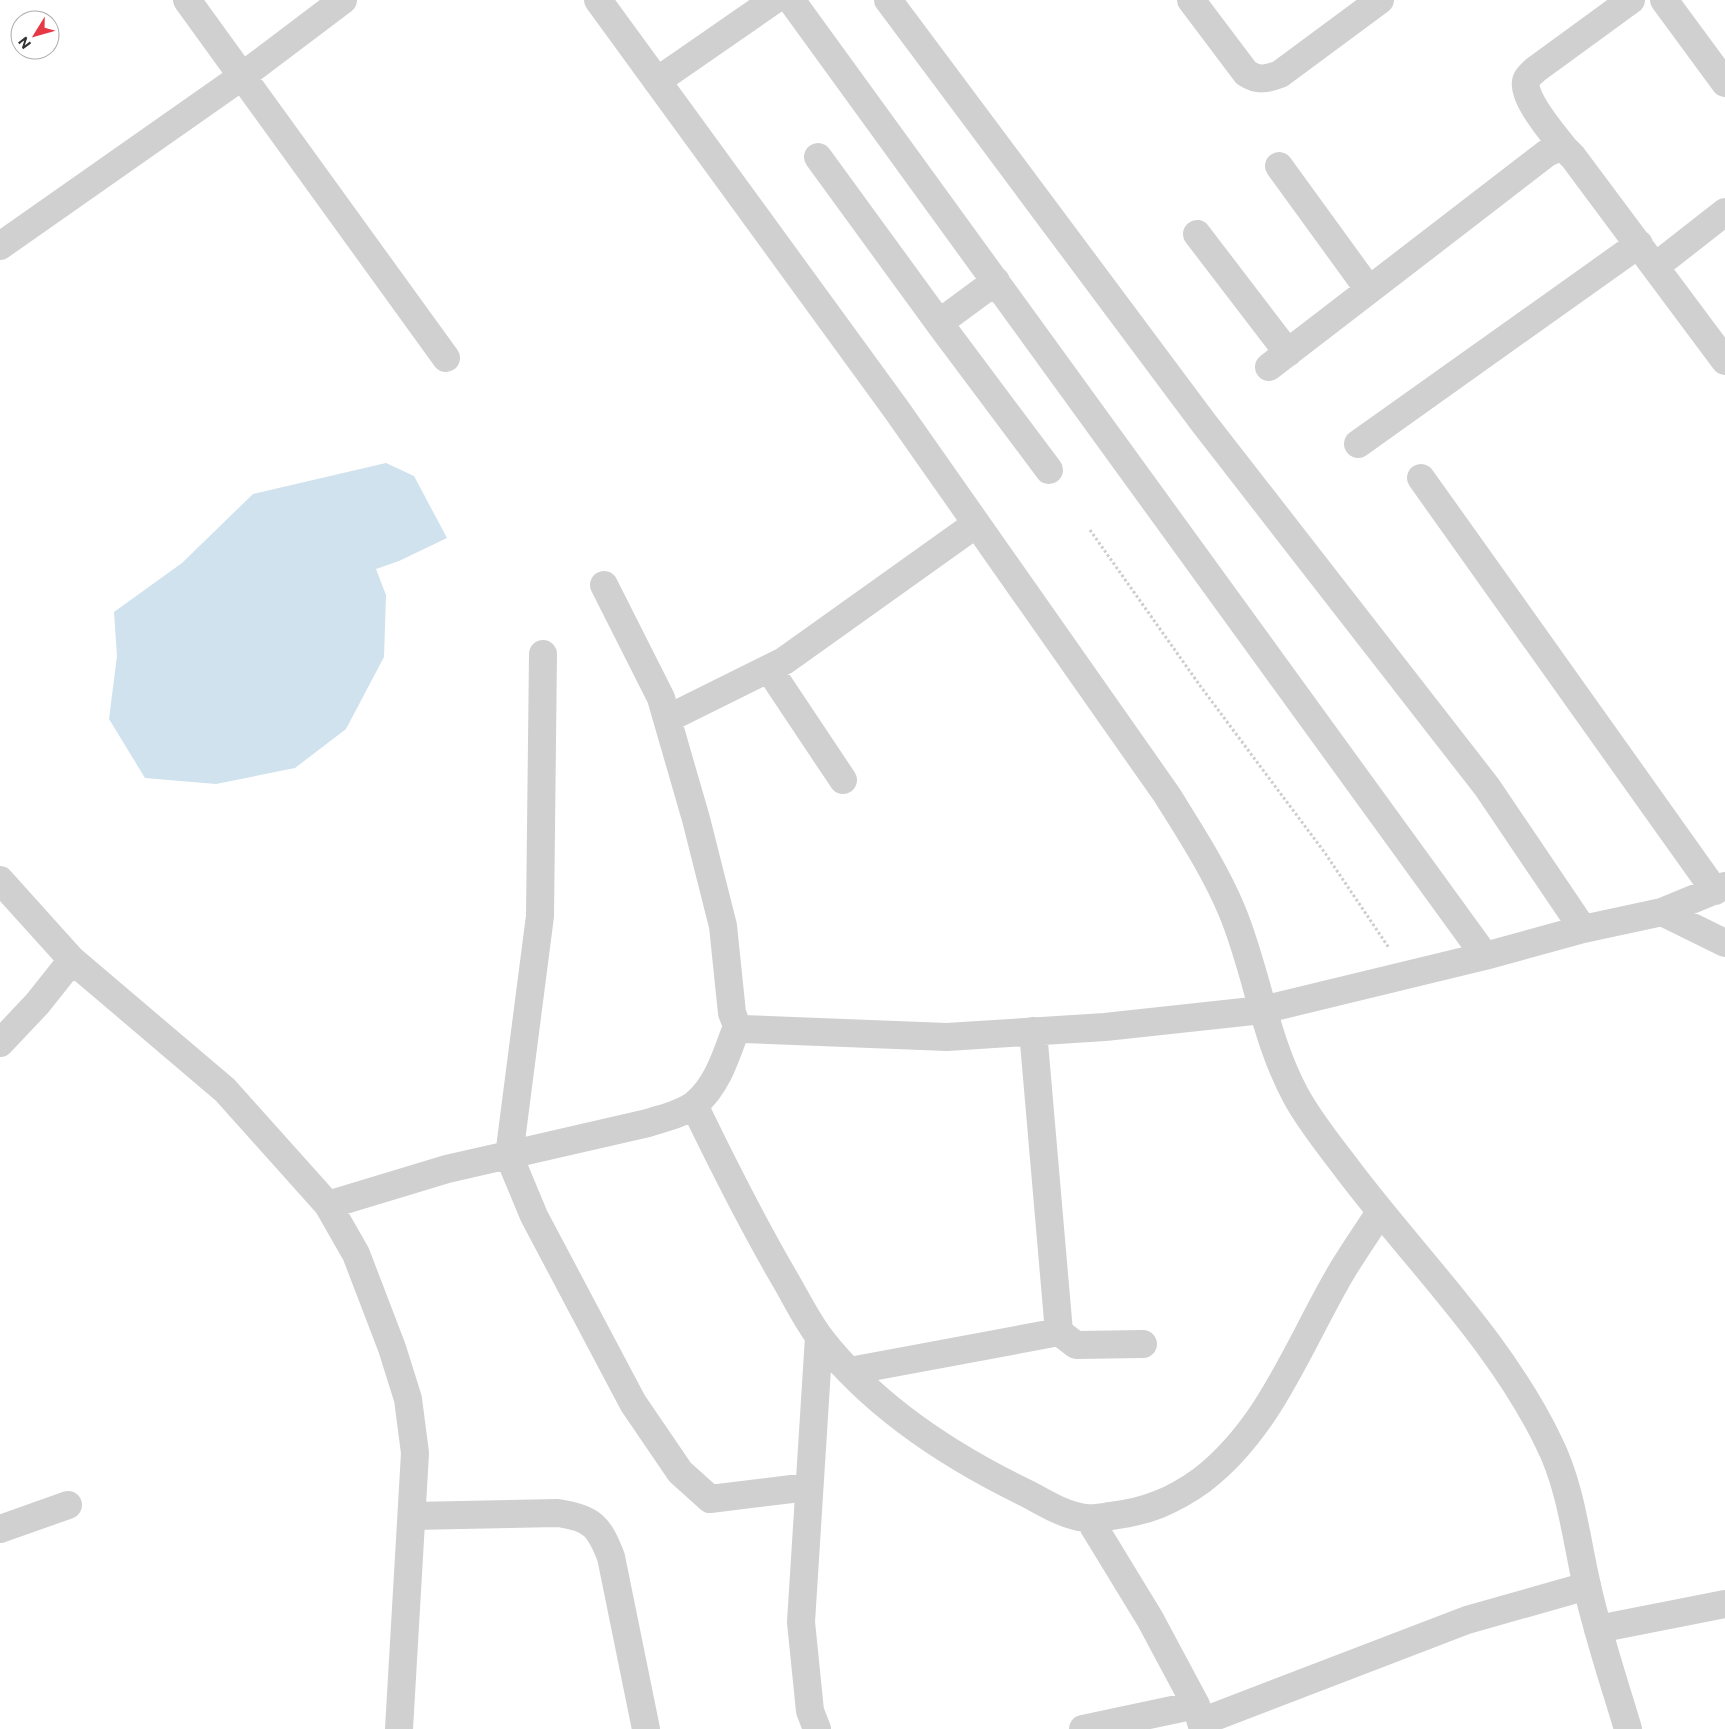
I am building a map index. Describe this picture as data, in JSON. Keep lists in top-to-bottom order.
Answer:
{
  "north": "bottom left"
}
